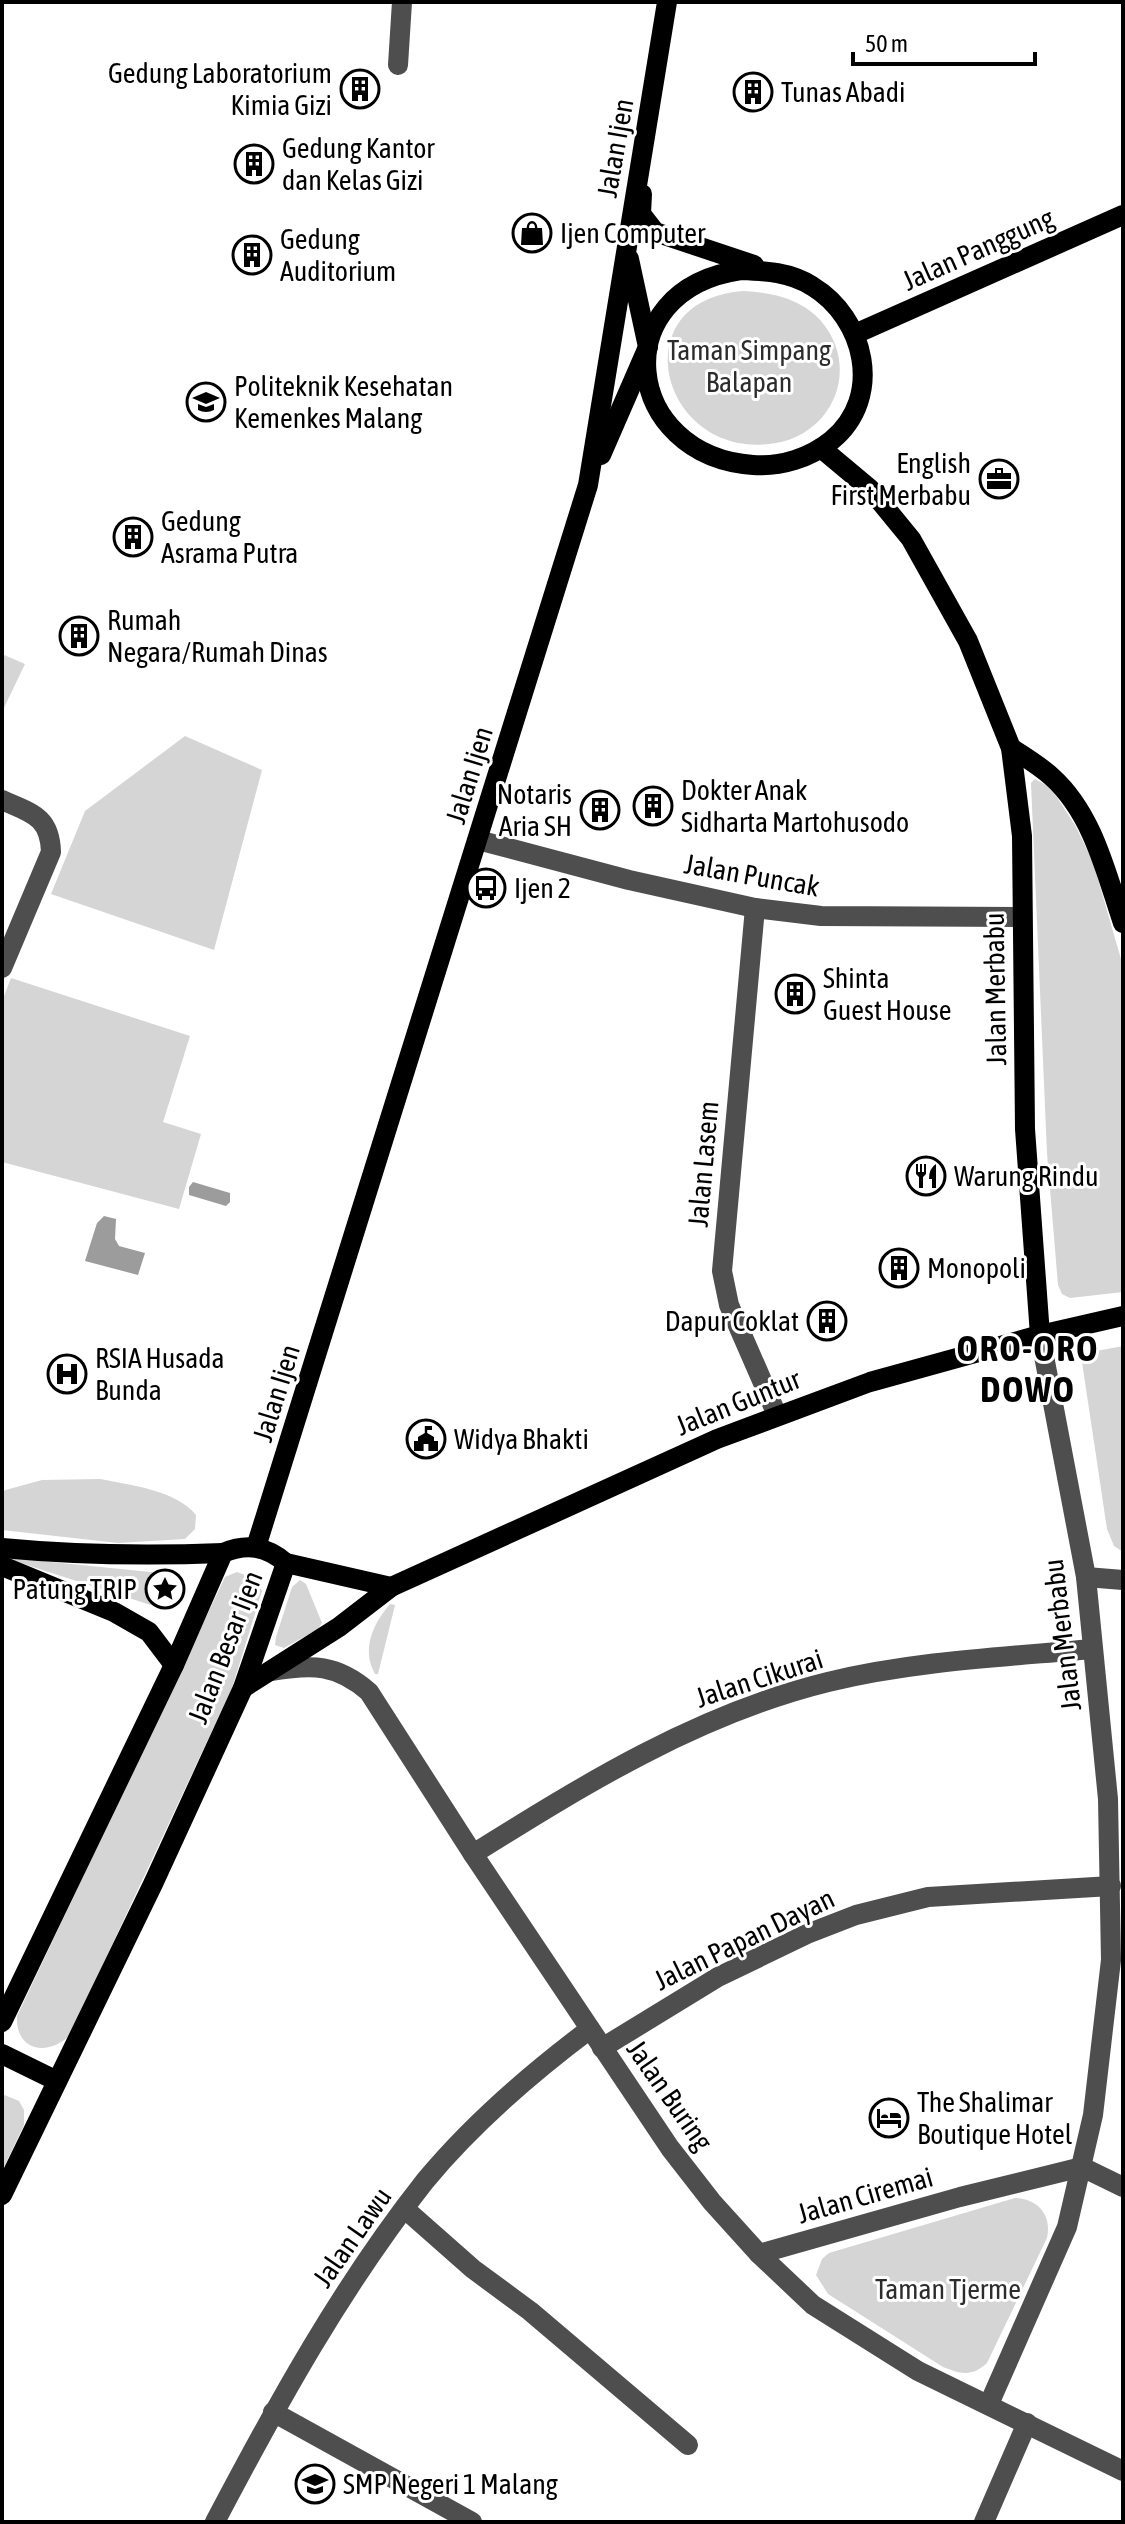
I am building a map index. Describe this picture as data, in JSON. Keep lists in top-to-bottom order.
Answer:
{
  "streets": {
    "main road": [
      "Jalan Ijen",
      "Jalan Panggung",
      "Jalan Merbabu",
      "Jalan Guntur",
      "Jalan Besar Ijen"
    ],
    "street": [
      "Jalan Puncak",
      "Jalan Lasem",
      "Jalan Cikurai",
      "Jalan Papan Dayan",
      "Jalan Buring",
      "Jalan Ciremai",
      "Jalan Lawu"
    ]
  },
  "crossings": [
    ["Jalan Ijen", "Jalan Puncak"],
    ["Jalan Ijen", "Jalan Besar Ijen"],
    ["Jalan Panggung", "Jalan Merbabu"],
    ["Jalan Puncak", "Jalan Merbabu"],
    ["Jalan Puncak", "Jalan Lasem"],
    ["Jalan Merbabu", "Jalan Guntur"],
    ["Jalan Merbabu", "Jalan Cikurai"],
    ["Jalan Merbabu", "Jalan Papan Dayan"],
    ["Jalan Merbabu", "Jalan Buring"],
    ["Jalan Merbabu", "Jalan Ciremai"],
    ["Jalan Lasem", "Jalan Guntur"],
    ["Jalan Guntur", "Jalan Besar Ijen"],
    ["Jalan Guntur", "Jalan Buring"],
    ["Jalan Cikurai", "Jalan Buring"],
    ["Jalan Papan Dayan", "Jalan Buring"],
    ["Jalan Buring", "Jalan Ciremai"],
    ["Jalan Buring", "Jalan Lawu"]
  ],
  "districts": ["ORO-ORO DOWO"],
  "parks": ["Taman Simpang Balapan", "Taman Tjerme"],
  "places": {
    "building": [
      "Gedung Laboratorium Kimia Gizi",
      "Tunas Abadi",
      "Gedung Kantor dan Kelas Gizi",
      "Gedung Auditorium",
      "Gedung Asrama Putra",
      "Rumah Negara/Rumah Dinas",
      "Dokter Anak Sidharta Martohusodo",
      "Notaris Aria SH",
      "Shinta Guest House",
      "Monopoli",
      "Dapur Coklat"
    ],
    "shop": ["Ijen Computer"],
    "school or university": ["Politeknik Kesehatan Kemenkes Malang", "SMP Negeri 1 Malang"],
    "office": ["English First Merbabu"],
    "bus stop": ["Ijen 2"],
    "restaurant": ["Warung Rindu"],
    "hospital": ["RSIA Husada Bunda"],
    "public building": ["Widya Bhakti"],
    "place": ["Patung TRIP"],
    "hotel": ["The Shalimar Boutique Hotel"]
  },
  "scale_bar": "50 m"
}
